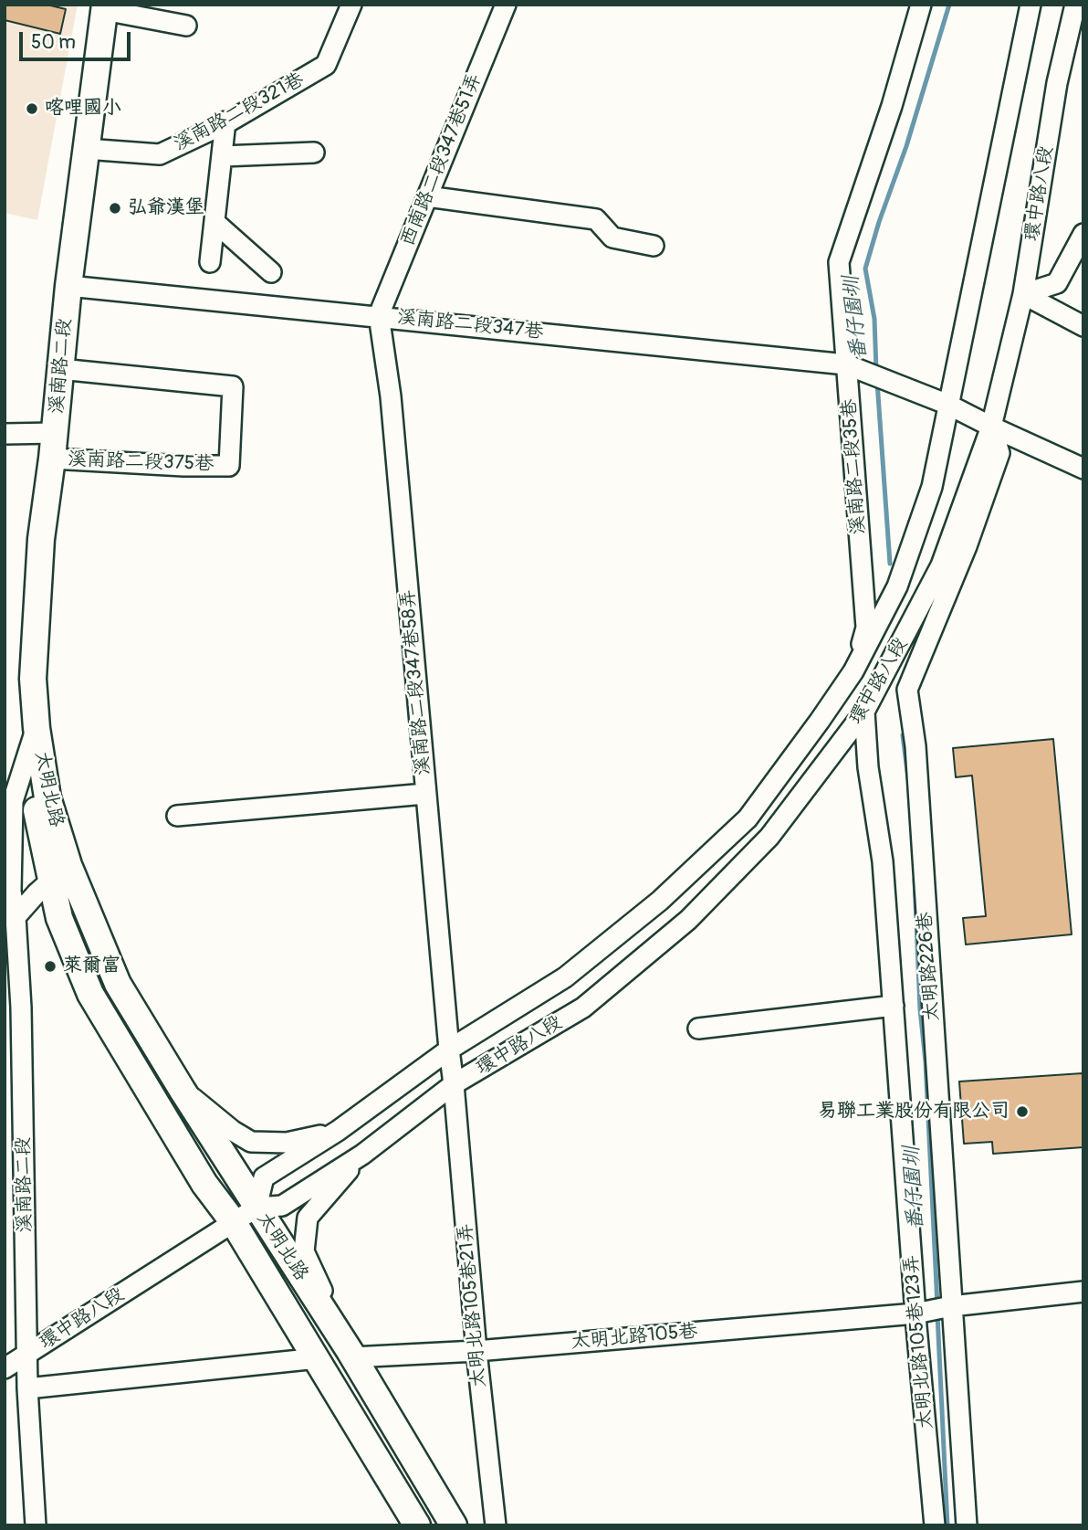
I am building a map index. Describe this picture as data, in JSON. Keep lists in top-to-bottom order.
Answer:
{
  "streets": {
    "main road": ["溪南路二段", "太明北路"],
    "street": [
      "溪南路二段321巷",
      "西南路二段347巷51弄",
      "環中路八段",
      "溪南路二段347巷",
      "溪南路二段375巷",
      "溪南路二段35巷",
      "溪南路二段347巷58弄",
      "太明路226巷",
      "太明北路105巷21弄",
      "太明北路105巷",
      "太明北路105巷123弄"
    ]
  },
  "crossings": [
    ["溪南路二段321巷", "溪南路二段"],
    ["西南路二段347巷51弄", "溪南路二段347巷"],
    ["西南路二段347巷51弄", "溪南路二段347巷58弄"],
    ["環中路八段", "溪南路二段347巷"],
    ["環中路八段", "溪南路二段"],
    ["環中路八段", "溪南路二段35巷"],
    ["環中路八段", "溪南路二段347巷58弄"],
    ["環中路八段", "太明北路"],
    ["環中路八段", "太明路226巷"],
    ["環中路八段", "太明北路105巷21弄"],
    ["環中路八段", "太明北路105巷"],
    ["環中路八段", "太明北路105巷123弄"],
    ["溪南路二段347巷", "溪南路二段"],
    ["溪南路二段347巷", "溪南路二段35巷"],
    ["溪南路二段347巷", "溪南路二段347巷58弄"],
    ["溪南路二段347巷", "太明路226巷"],
    ["溪南路二段", "溪南路二段375巷"],
    ["溪南路二段", "太明北路"],
    ["溪南路二段347巷58弄", "太明北路105巷21弄"],
    ["太明北路", "太明北路105巷"],
    ["太明路226巷", "太明北路105巷"],
    ["太明北路105巷21弄", "太明北路105巷"],
    ["太明北路105巷", "太明北路105巷123弄"]
  ],
  "water": ["番仔園圳"],
  "places": [
    "喀哩國小",
    "弘爺漢堡",
    "萊爾富",
    "易聯工業股份有限公司"
  ],
  "scale_bar": "50 m"
}
